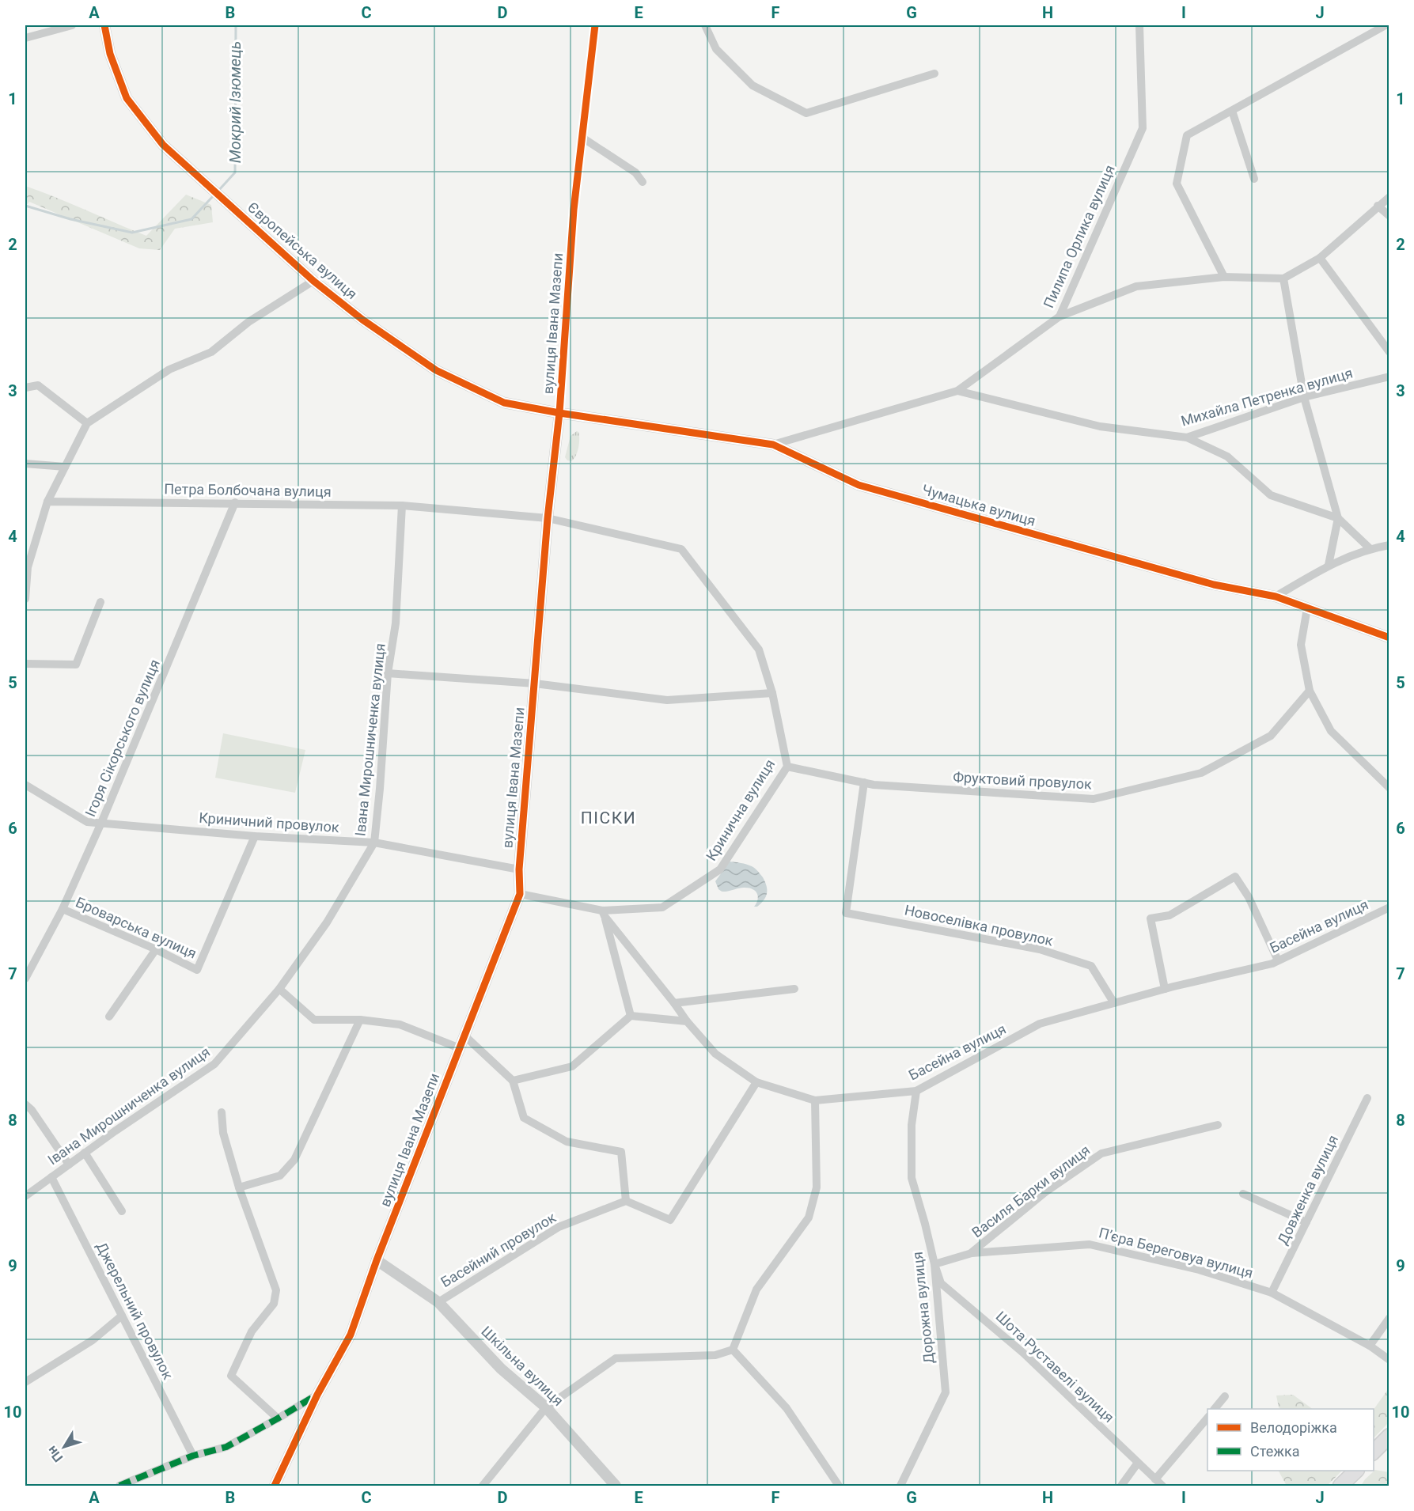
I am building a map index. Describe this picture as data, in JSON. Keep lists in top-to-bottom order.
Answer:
{
  "streets": {
    "street": [
      "Пилипа Орлика вулиця",
      "Європейська вулиця",
      "вулиця Івана Мазепи",
      "Михайла Петренка вулиця",
      "Петра Болбочана вулиця",
      "Чумацька вулиця",
      "Ігоря Сікорського вулиця",
      "Івана Мирошниченка вулиця",
      "Фруктовий провулок",
      "Кринична вулиця",
      "Криничний провулок",
      "Новоселівка провулок",
      "Басейна вулиця",
      "Броварська вулиця",
      "Довженка вулиця",
      "Василя Барки вулиця",
      "Басейний провулок",
      "П’єра Береговуа вулиця",
      "Дорожна вулиця",
      "Джерельний провулок",
      "Шкільна вулиця",
      "Шота Руставелі вулиця"
    ]
  },
  "crossings": [
    ["Пилипа Орлика вулиця", "Михайла Петренка вулиця"],
    ["Пилипа Орлика вулиця", "Чумацька вулиця"],
    ["Європейська вулиця", "вулиця Івана Мазепи"],
    ["Європейська вулиця", "Чумацька вулиця"],
    ["вулиця Івана Мазепи", "Петра Болбочана вулиця"],
    ["вулиця Івана Мазепи", "Чумацька вулиця"],
    ["вулиця Івана Мазепи", "Кринична вулиця"],
    ["вулиця Івана Мазепи", "Криничний провулок"],
    ["вулиця Івана Мазепи", "Шкільна вулиця"],
    ["Петра Болбочана вулиця", "Ігоря Сікорського вулиця"],
    ["Петра Болбочана вулиця", "Івана Мирошниченка вулиця"],
    ["Петра Болбочана вулиця", "Кринична вулиця"],
    ["Ігоря Сікорського вулиця", "Криничний провулок"],
    ["Ігоря Сікорського вулиця", "Броварська вулиця"],
    ["Івана Мирошниченка вулиця", "Криничний провулок"],
    ["Івана Мирошниченка вулиця", "Джерельний провулок"],
    ["Фруктовий провулок", "Кринична вулиця"],
    ["Фруктовий провулок", "Новоселівка провулок"],
    ["Кринична вулиця", "Басейна вулиця"],
    ["Криничний провулок", "Броварська вулиця"],
    ["Новоселівка провулок", "Басейна вулиця"],
    ["Басейна вулиця", "Дорожна вулиця"],
    ["Довженка вулиця", "П’єра Береговуа вулиця"],
    ["Василя Барки вулиця", "П’єра Береговуа вулиця"],
    ["Басейний провулок", "Шкільна вулиця"],
    ["П’єра Береговуа вулиця", "Дорожна вулиця"],
    ["П’єра Береговуа вулиця", "Шота Руставелі вулиця"],
    ["Дорожна вулиця", "Шота Руставелі вулиця"]
  ],
  "districts": ["ПІСКИ"],
  "water": ["Мокрий Ізюмець"],
  "legend": ["Велодоріжка", "Стежка"],
  "north": "bottom left",
  "grid": {
    "columns": [
      "A",
      "B",
      "C",
      "D",
      "E",
      "F",
      "G",
      "H",
      "I",
      "J"
    ],
    "rows": [
      "1",
      "2",
      "3",
      "4",
      "5",
      "6",
      "7",
      "8",
      "9",
      "10"
    ]
  }
}
